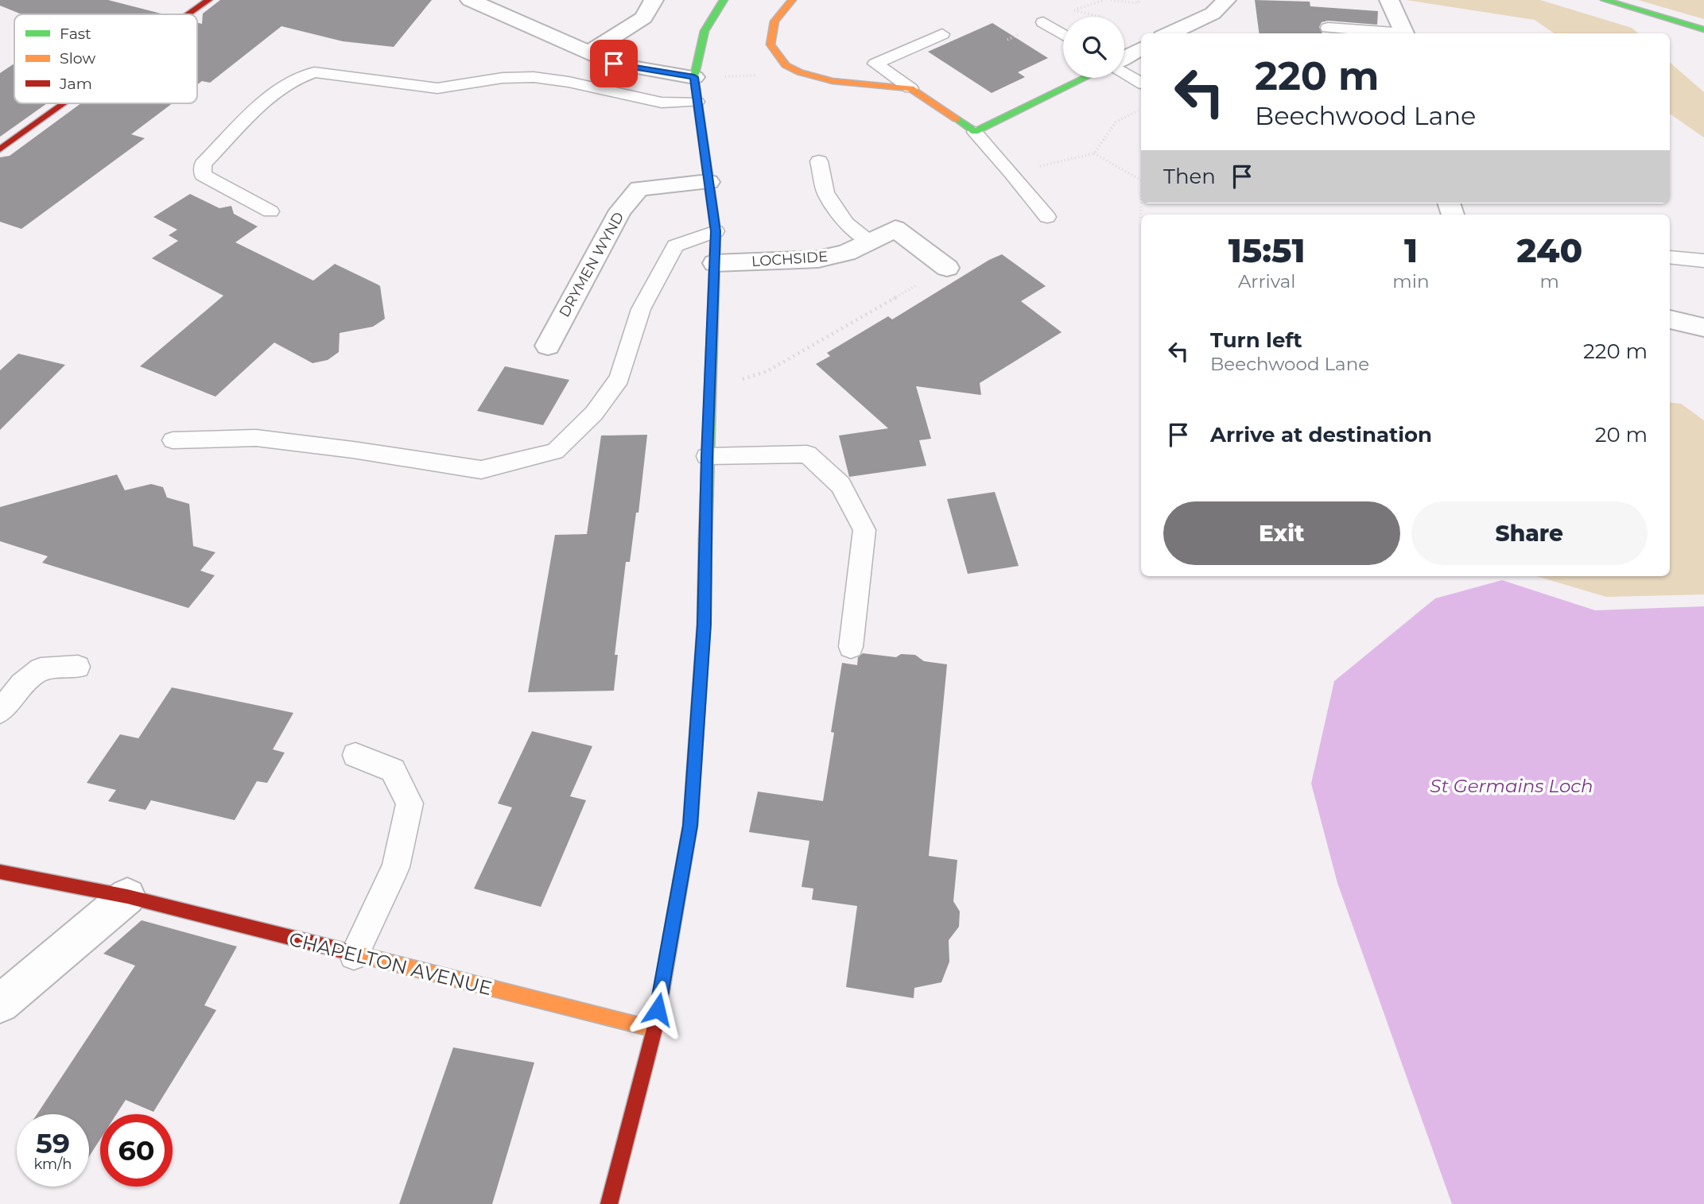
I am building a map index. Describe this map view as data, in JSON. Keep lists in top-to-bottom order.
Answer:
{
  "streets": {
    "street": ["LOCHSIDE", "DRYMEN WYND", "CHAPELTON AVENUE"]
  },
  "water": ["St Germains Loch"],
  "legend": ["Fast", "Slow", "Jam"],
  "page": {
    "turn": ["220 m", "Beechwood Lane"],
    "then": "Then",
    "eta": [
      "15:51",
      "Arrival",
      "1",
      "min",
      "240",
      "m"
    ],
    "list": [
      {
        "name": "Turn left",
        "note": "Beechwood Lane",
        "value": "220 m"
      },
      {
        "name": "Arrive at destination",
        "value": "20 m"
      }
    ],
    "buttons": ["Exit", "Share"],
    "speed": "59 km/h",
    "limit": "60"
  }
}
